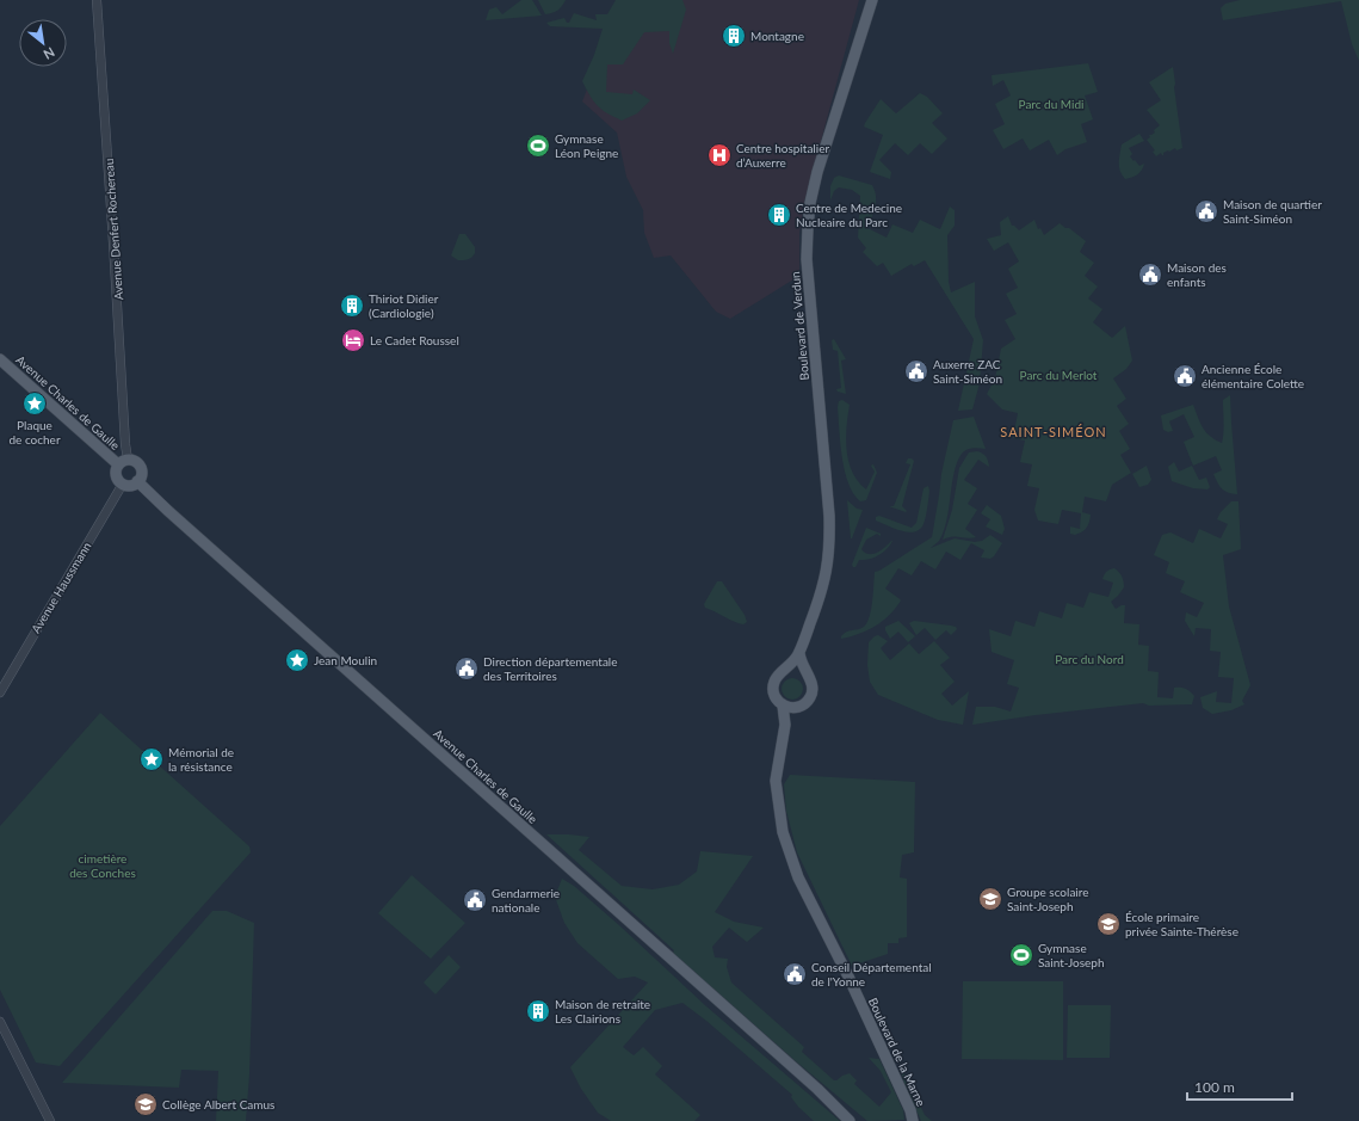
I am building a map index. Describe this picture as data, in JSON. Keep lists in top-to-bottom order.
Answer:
{
  "streets": {
    "main road": ["Boulevard de Verdun", "Avenue Charles de Gaulle", "Boulevard de la Marne"],
    "street": ["Avenue Denfert Rochereau", "Avenue Haussmann"]
  },
  "crossings": [
    ["Avenue Denfert Rochereau", "Avenue Charles de Gaulle"],
    ["Avenue Denfert Rochereau", "Avenue Haussmann"],
    ["Avenue Charles de Gaulle", "Avenue Haussmann"]
  ],
  "districts": ["SAINT-SIMÉON"],
  "parks": [
    "Parc du Midi",
    "Parc du Merlot",
    "Parc du Nord",
    "cimetière des Conches"
  ],
  "places": {
    "building": [
      "Montagne",
      "Centre de Medecine Nucleaire du Parc",
      "Thiriot Didier (Cardiologie)",
      "Maison de retraite Les Clairions"
    ],
    "sports": ["Gymnase Léon Peigne", "Gymnase Saint-Joseph"],
    "hospital": ["Centre hospitalier d’Auxerre"],
    "public building": [
      "Maison de quartier Saint-Siméon",
      "Maison des enfants",
      "Auxerre ZAC Saint-Siméon",
      "Ancienne École élémentaire Colette",
      "Direction départementale des Territoires",
      "Gendarmerie nationale",
      "Conseil Départemental de l'Yonne"
    ],
    "hotel": ["Le Cadet Roussel"],
    "place": ["Plaque de cocher", "Jean Moulin", "Mémorial de la résistance"],
    "school or university": ["Groupe scolaire Saint-Joseph", "École primaire privée Sainte-Thérèse", "Collège Albert Camus"]
  },
  "scale_bar": "100 m",
  "north": "bottom right"
}
